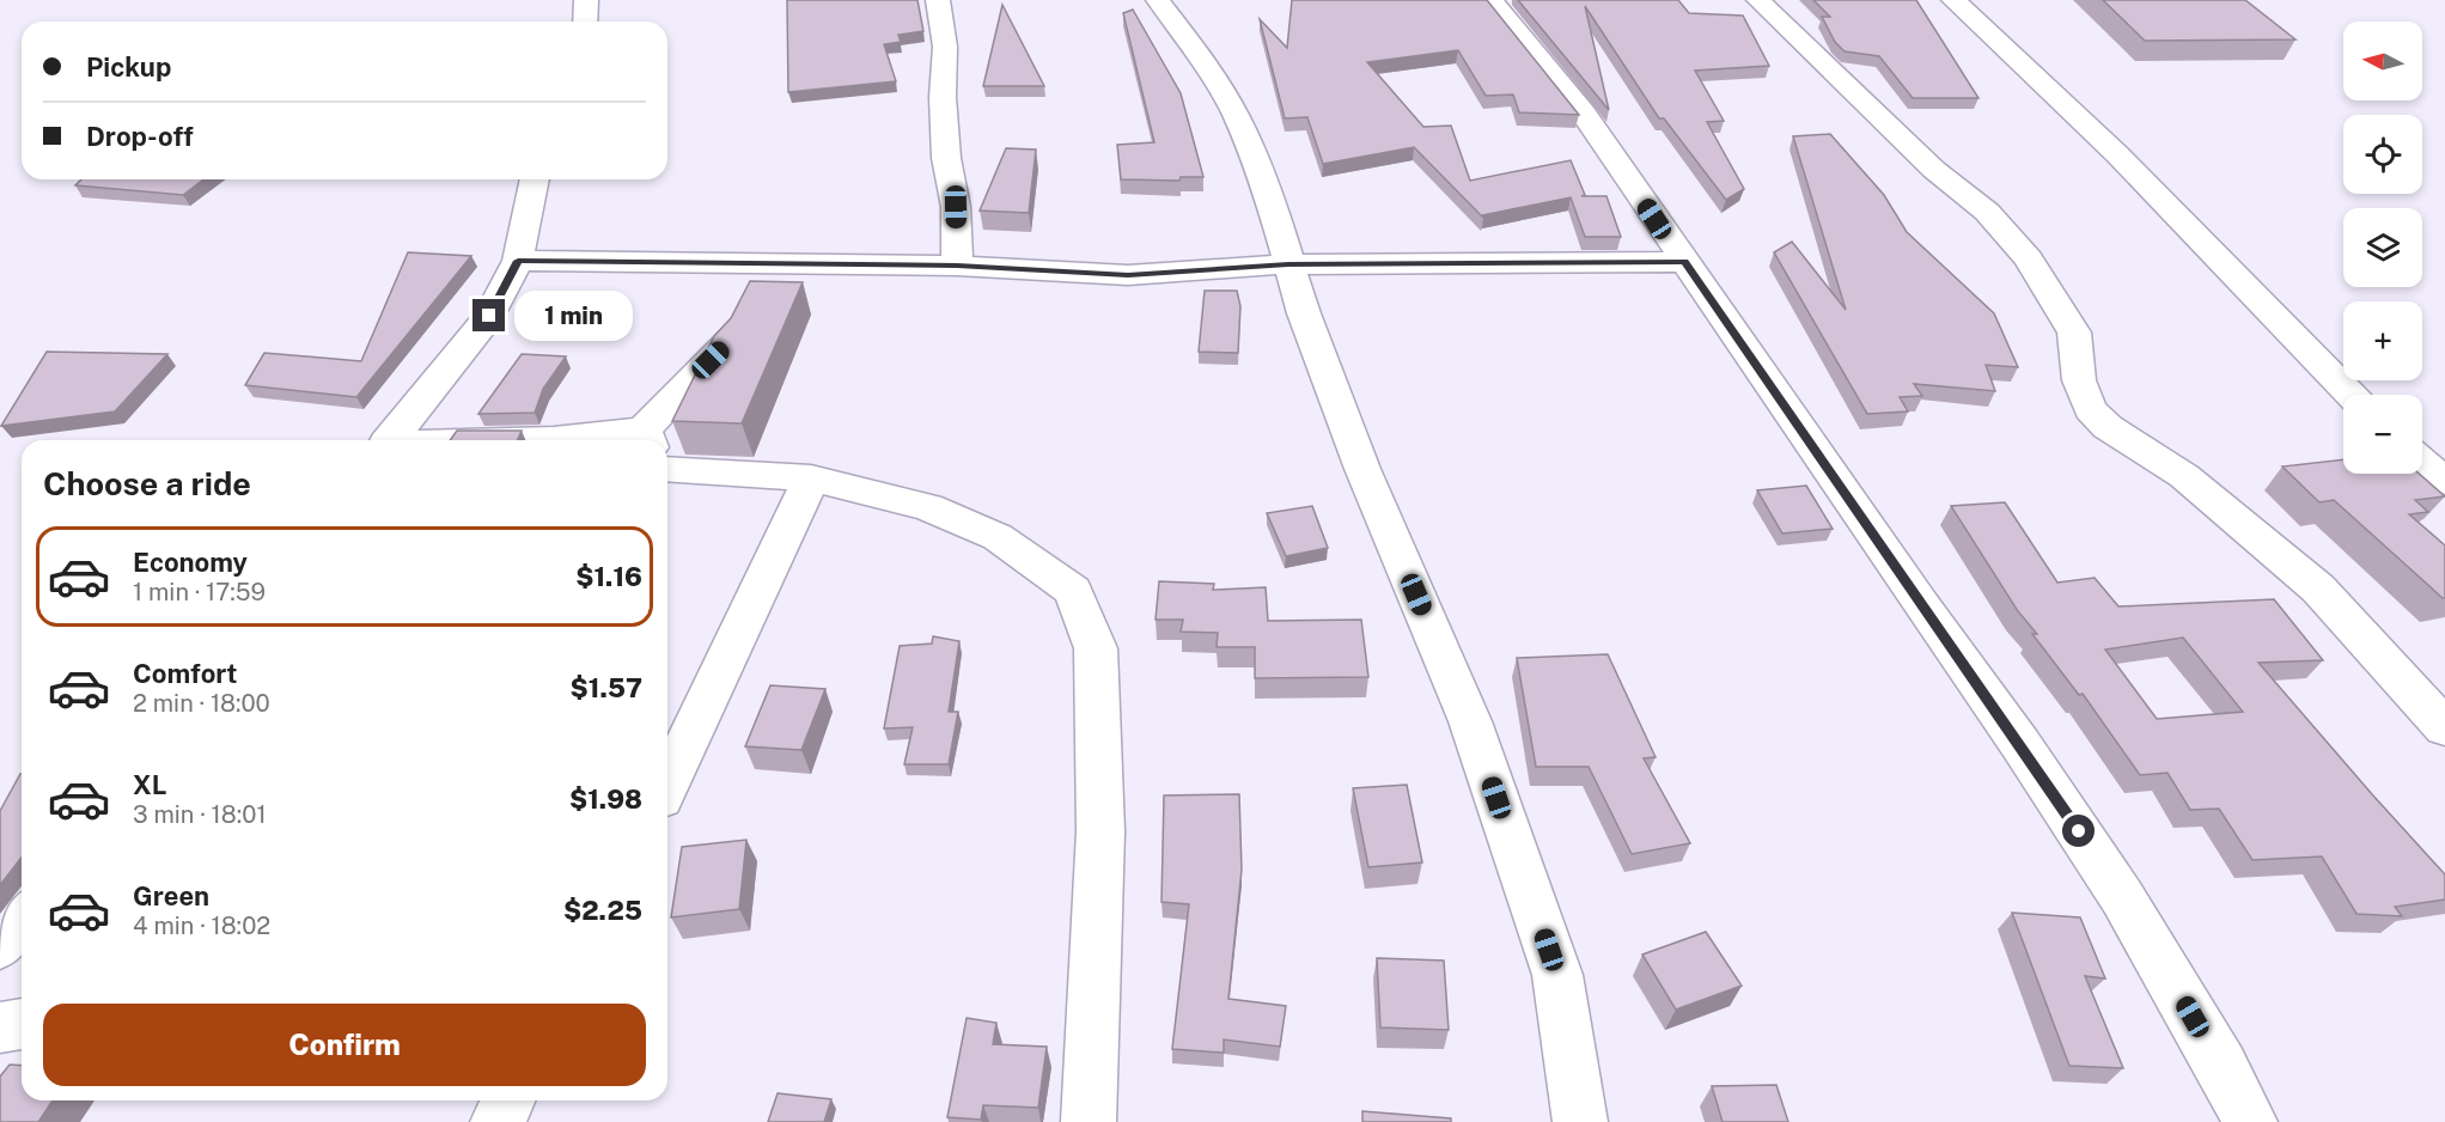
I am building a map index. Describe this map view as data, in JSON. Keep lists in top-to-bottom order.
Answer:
{
  "north": "left",
  "page": {
    "map_buttons": ["+", "−"],
    "banner": ["Pickup", "Drop-off"],
    "bubble": "1 min",
    "heading": "Choose a ride",
    "list": [
      {
        "name": "Economy",
        "note": "1 min · 17:59",
        "value": "$1.16"
      },
      {
        "name": "Comfort",
        "note": "2 min · 18:00",
        "value": "$1.57"
      },
      {
        "name": "XL",
        "note": "3 min · 18:01",
        "value": "$1.98"
      },
      {
        "name": "Green",
        "note": "4 min · 18:02",
        "value": "$2.25"
      }
    ],
    "buttons": "Confirm"
  }
}
